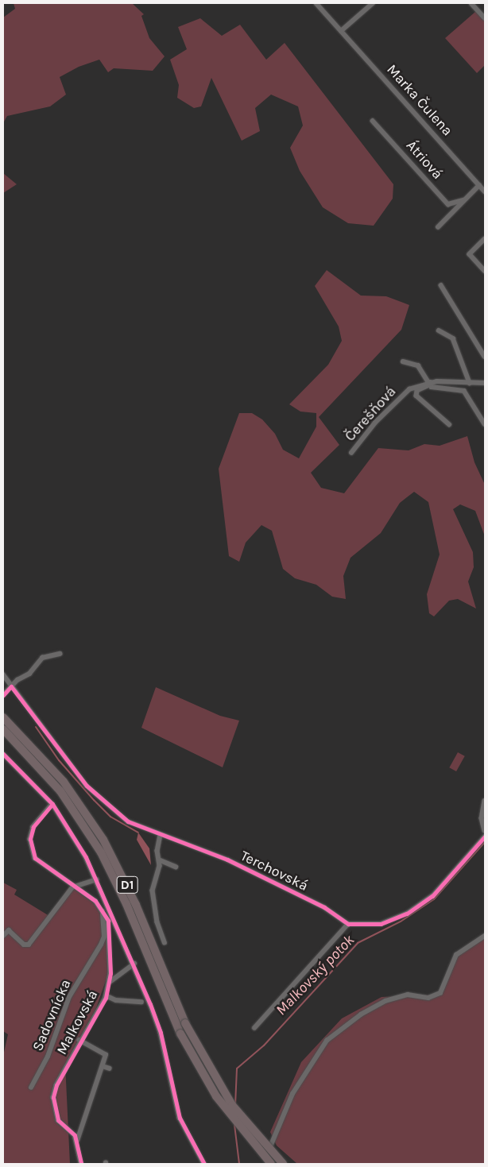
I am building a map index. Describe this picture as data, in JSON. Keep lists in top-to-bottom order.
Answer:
{
  "streets": {
    "highway": ["D1"],
    "street": [
      "Marka Čulena",
      "Átriová",
      "Čerešňová",
      "Terchovská",
      "Sadovnícka",
      "Malkovská"
    ]
  },
  "crossings": [
    ["Sadovnícka", "Malkovská"]
  ],
  "water": ["Malkovský potok"]
}
